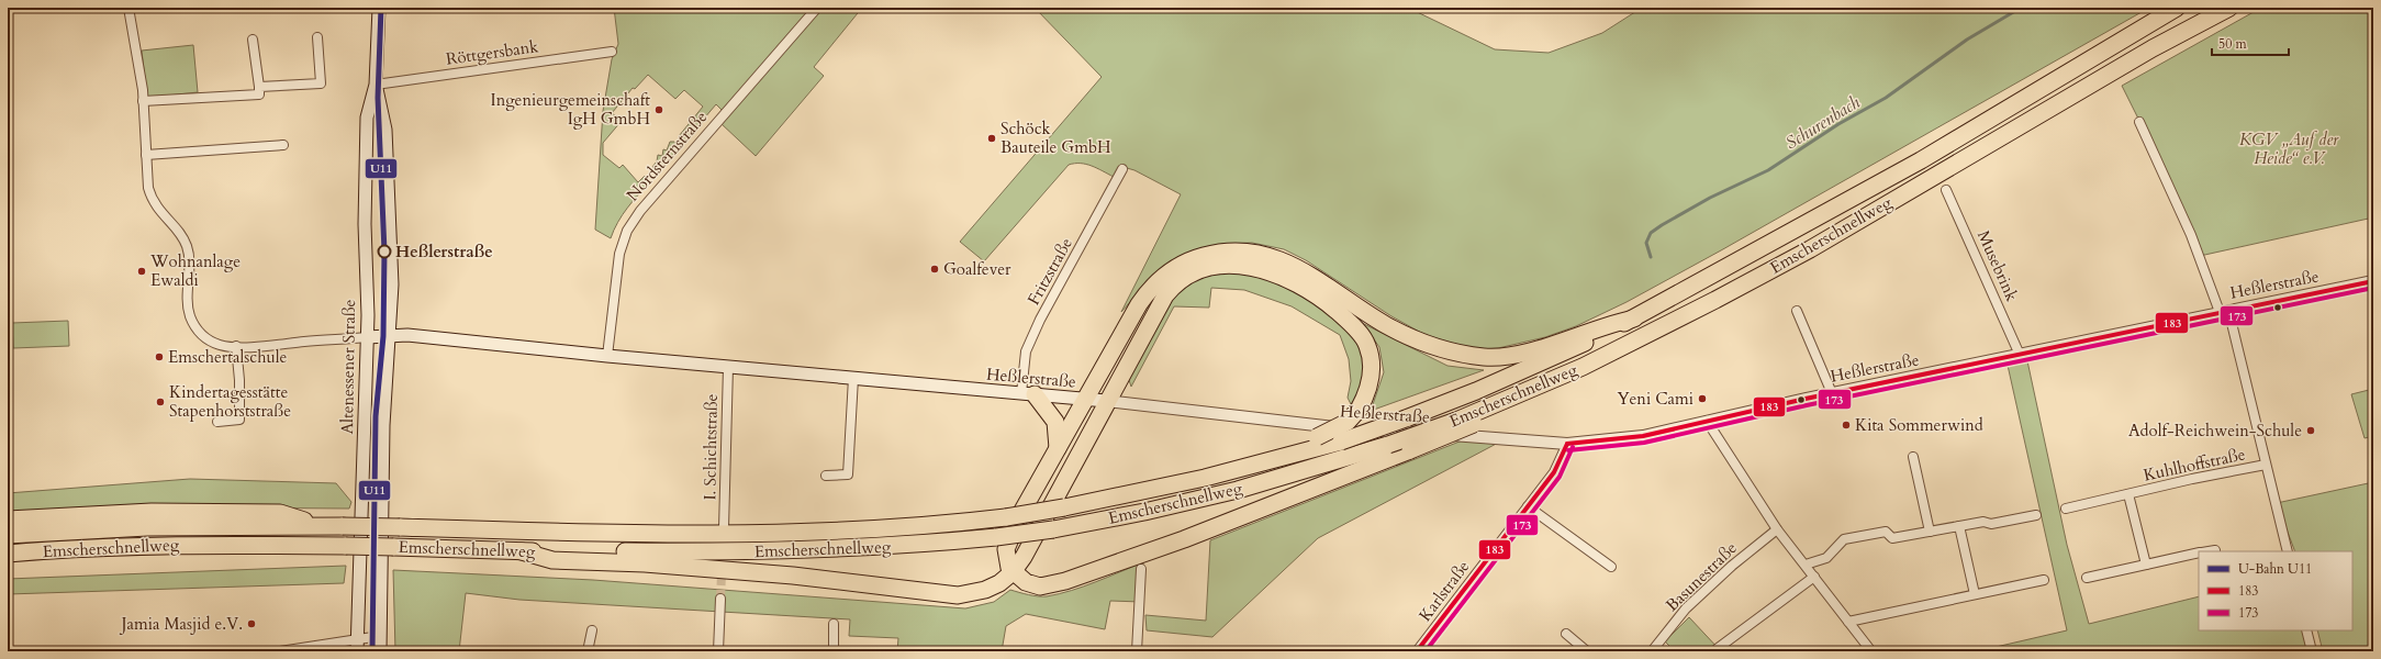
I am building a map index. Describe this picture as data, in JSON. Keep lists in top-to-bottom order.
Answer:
{
  "streets": {
    "highway": ["Emscherschnellweg"],
    "main road": ["Heßlerstraße", "Altenessener Straße"],
    "street": [
      "Röttgersbank",
      "Nordsternstraße",
      "Musebrink",
      "Fritzstraße",
      "I. Schichtstraße",
      "Kuhlhoffstraße",
      "Basunestraße",
      "Karlstraße"
    ]
  },
  "crossings": [
    ["Röttgersbank", "Altenessener Straße"],
    ["Nordsternstraße", "Heßlerstraße"],
    ["Musebrink", "Heßlerstraße"],
    ["Fritzstraße", "Heßlerstraße"],
    ["Heßlerstraße", "Altenessener Straße"],
    ["Heßlerstraße", "I. Schichtstraße"],
    ["Heßlerstraße", "Kuhlhoffstraße"],
    ["Heßlerstraße", "Karlstraße"]
  ],
  "water": ["Schurenbach"],
  "parks": ["KGV „Auf der Heide“ e.V."],
  "places": [
    "Ingenieurgemeinschaft IgH GmbH",
    "Schöck Bauteile GmbH",
    "Heßlerstraße",
    "Goalfever",
    "Wohnanlage Ewaldi",
    "Emschertalschule",
    "Yeni Cami",
    "Kindertagesstätte Stapenhorststraße",
    "Kita Sommerwind",
    "Adolf-Reichwein-Schule",
    "Jamia Masjid e.V."
  ],
  "lines": ["metro line U11", "transit line 183", "transit line 173"],
  "legend": ["U-Bahn U11", "183", "173"],
  "scale_bar": "50 m"
}
